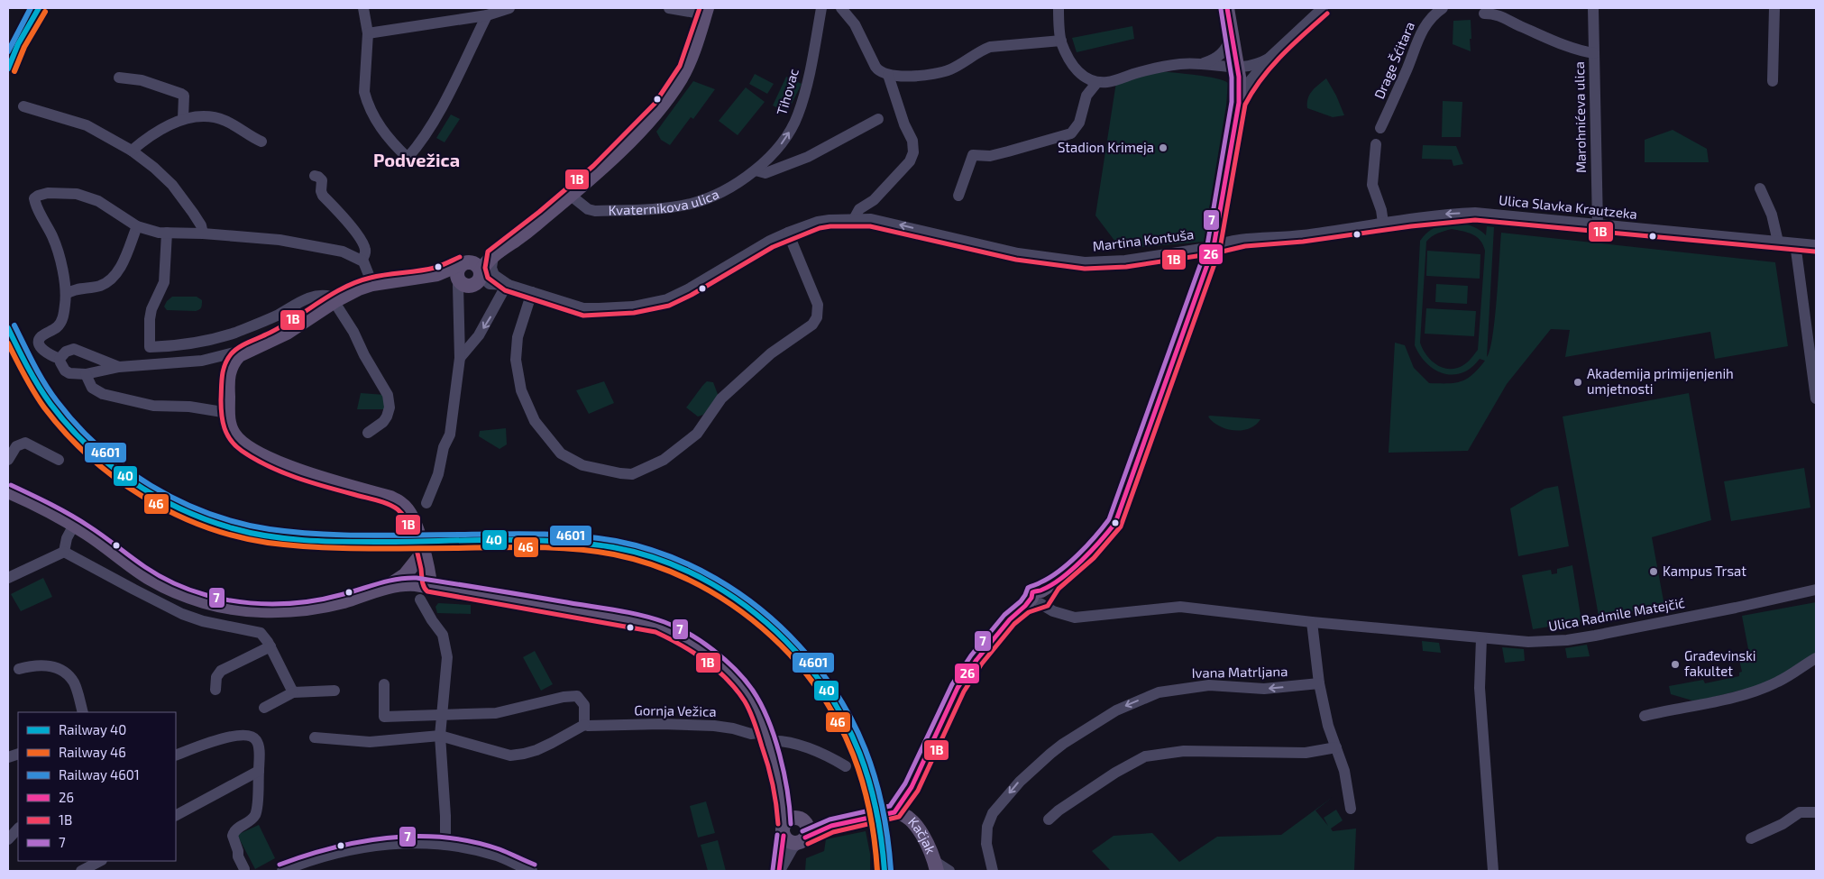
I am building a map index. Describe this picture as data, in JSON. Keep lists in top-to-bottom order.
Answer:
{
  "streets": {
    "main road": ["Kačjak"],
    "street": [
      "Drage Šćitara",
      "Tihovac",
      "Marohnićeva ulica",
      "Kvaternikova ulica",
      "Ulica Slavka Krautzeka",
      "Martina Kontuša",
      "Ulica Radmile Matejčić",
      "Ivana Matrljana",
      "Gornja Vežica"
    ]
  },
  "crossings": [
    ["Tihovac", "Kvaternikova ulica"],
    ["Marohnićeva ulica", "Ulica Slavka Krautzeka"],
    ["Ulica Slavka Krautzeka", "Martina Kontuša"]
  ],
  "one_way": ["Tihovac", "Ulica Slavka Krautzeka", "Martina Kontuša"],
  "districts": ["Podvežica"],
  "places": [
    "Stadion Krimeja",
    "Akademija primijenjenih umjetnosti",
    "Kampus Trsat",
    "Građevinski fakultet"
  ],
  "lines": [
    "rail line 40",
    "rail line 4601",
    "transit line 26",
    "transit line 1B",
    "transit line 7",
    "rail line 46"
  ],
  "legend": [
    "Railway 40",
    "Railway 46",
    "Railway 4601",
    "26",
    "1B",
    "7"
  ]
}
